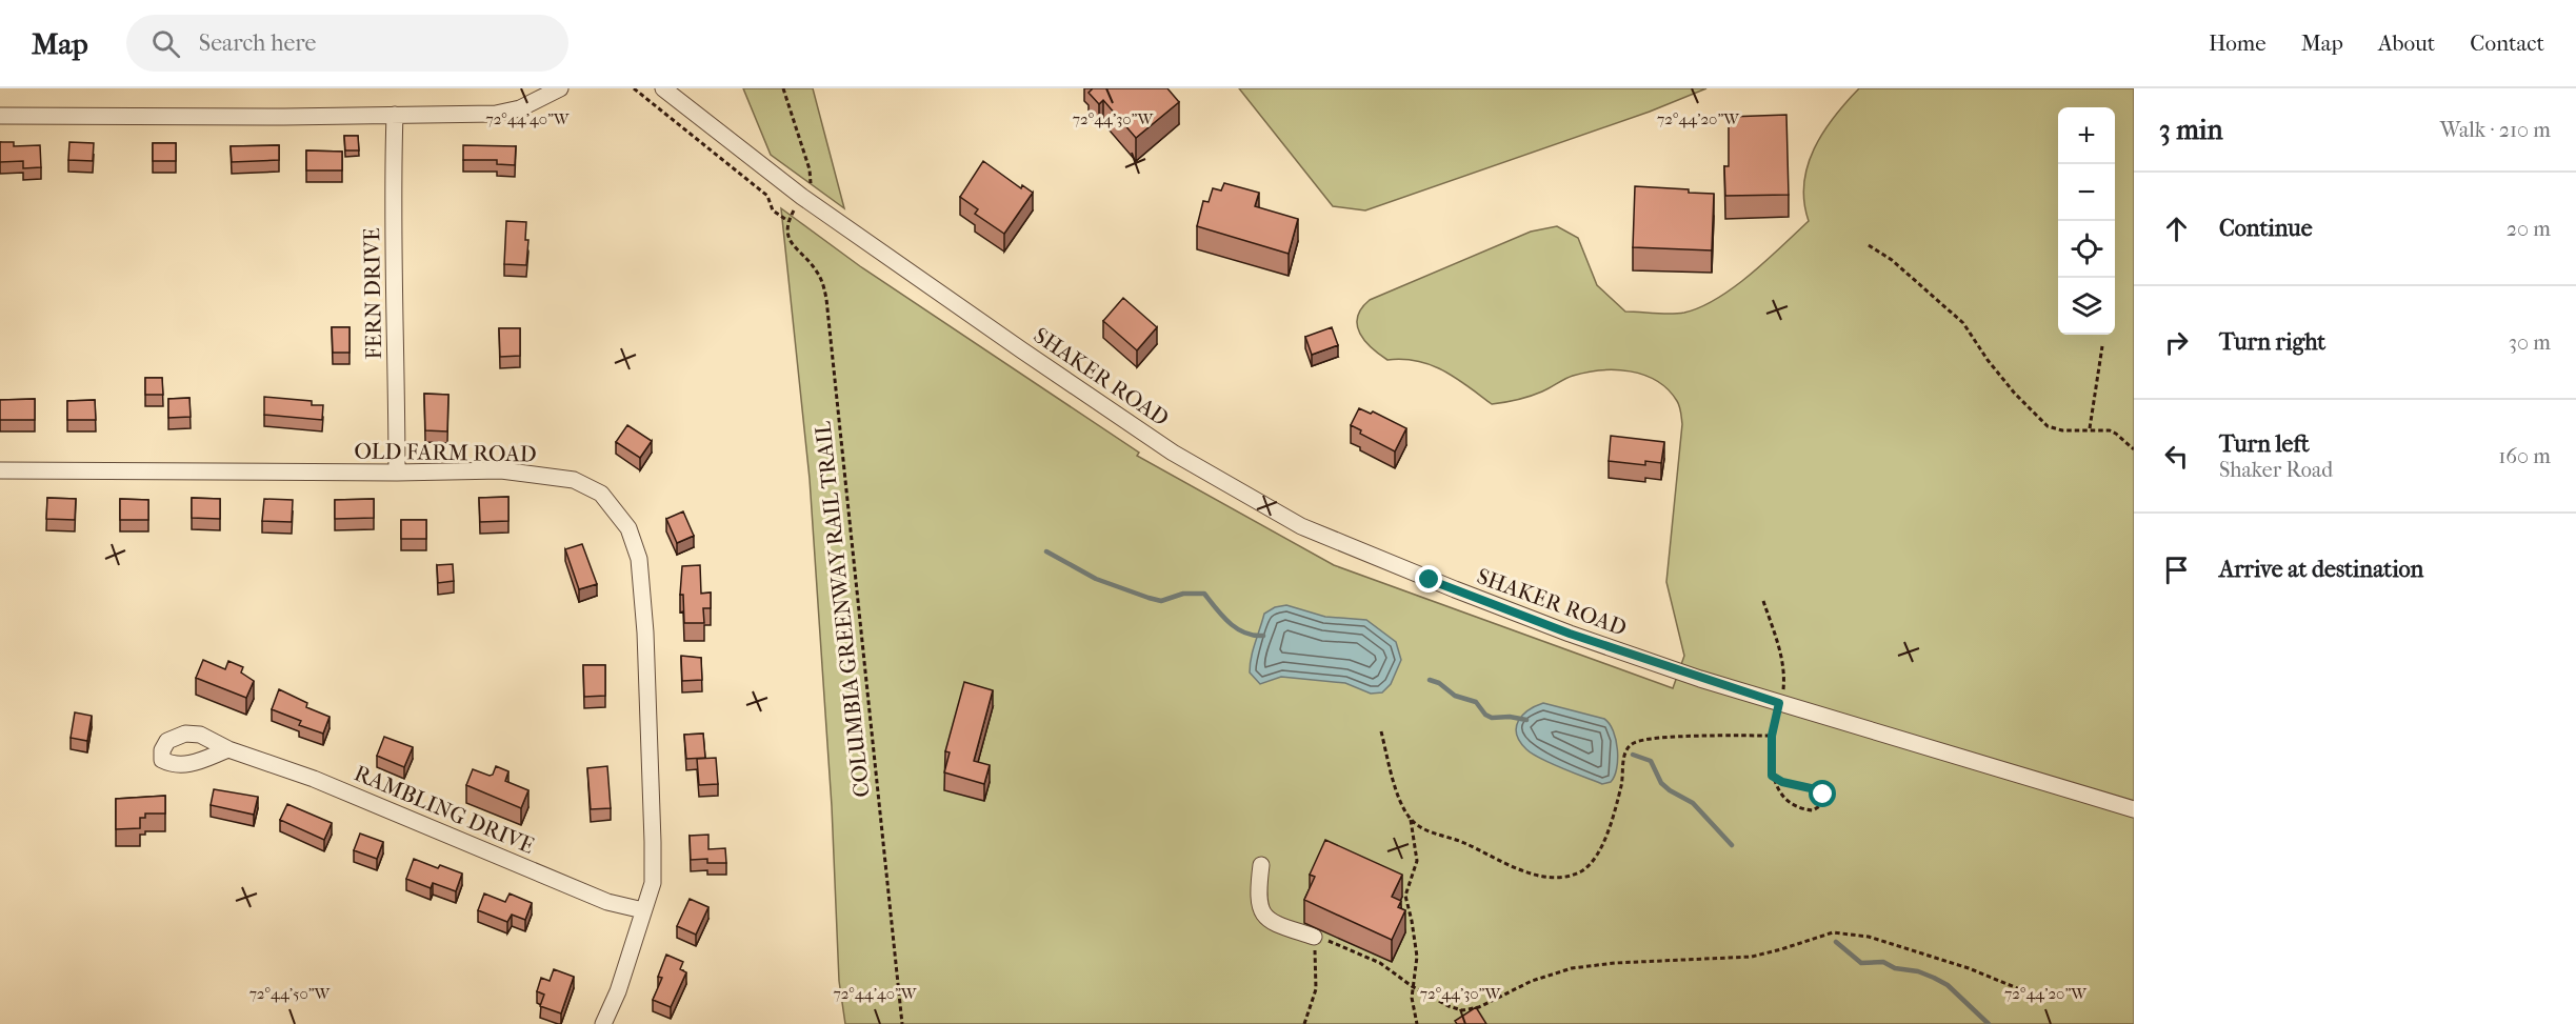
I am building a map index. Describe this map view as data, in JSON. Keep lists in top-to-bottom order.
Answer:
{
  "streets": {
    "street": [
      "FERN DRIVE",
      "SHAKER ROAD",
      "OLD FARM ROAD",
      "RAMBLING DRIVE"
    ],
    "path": ["COLUMBIA GREENWAY RAIL TRAIL"]
  },
  "crossings": [
    ["FERN DRIVE", "OLD FARM ROAD"],
    ["OLD FARM ROAD", "RAMBLING DRIVE"]
  ],
  "page": {
    "header": "Map",
    "search": "Search here",
    "nav": [
      "Home",
      "Map",
      "About",
      "Contact"
    ],
    "heading": ["3 min", "Walk · 210 m"],
    "map_buttons": ["+", "−"],
    "list": [
      ["Continue", "20 m"],
      ["Turn right", "30 m"],
      ["Turn left", "Shaker Road", "160 m"],
      "Arrive at destination"
    ]
  },
  "coordinates": [
    "72°44'40\"W",
    "72°44'30\"W",
    "72°44'20\"W",
    "72°44'50\"W"
  ]
}
